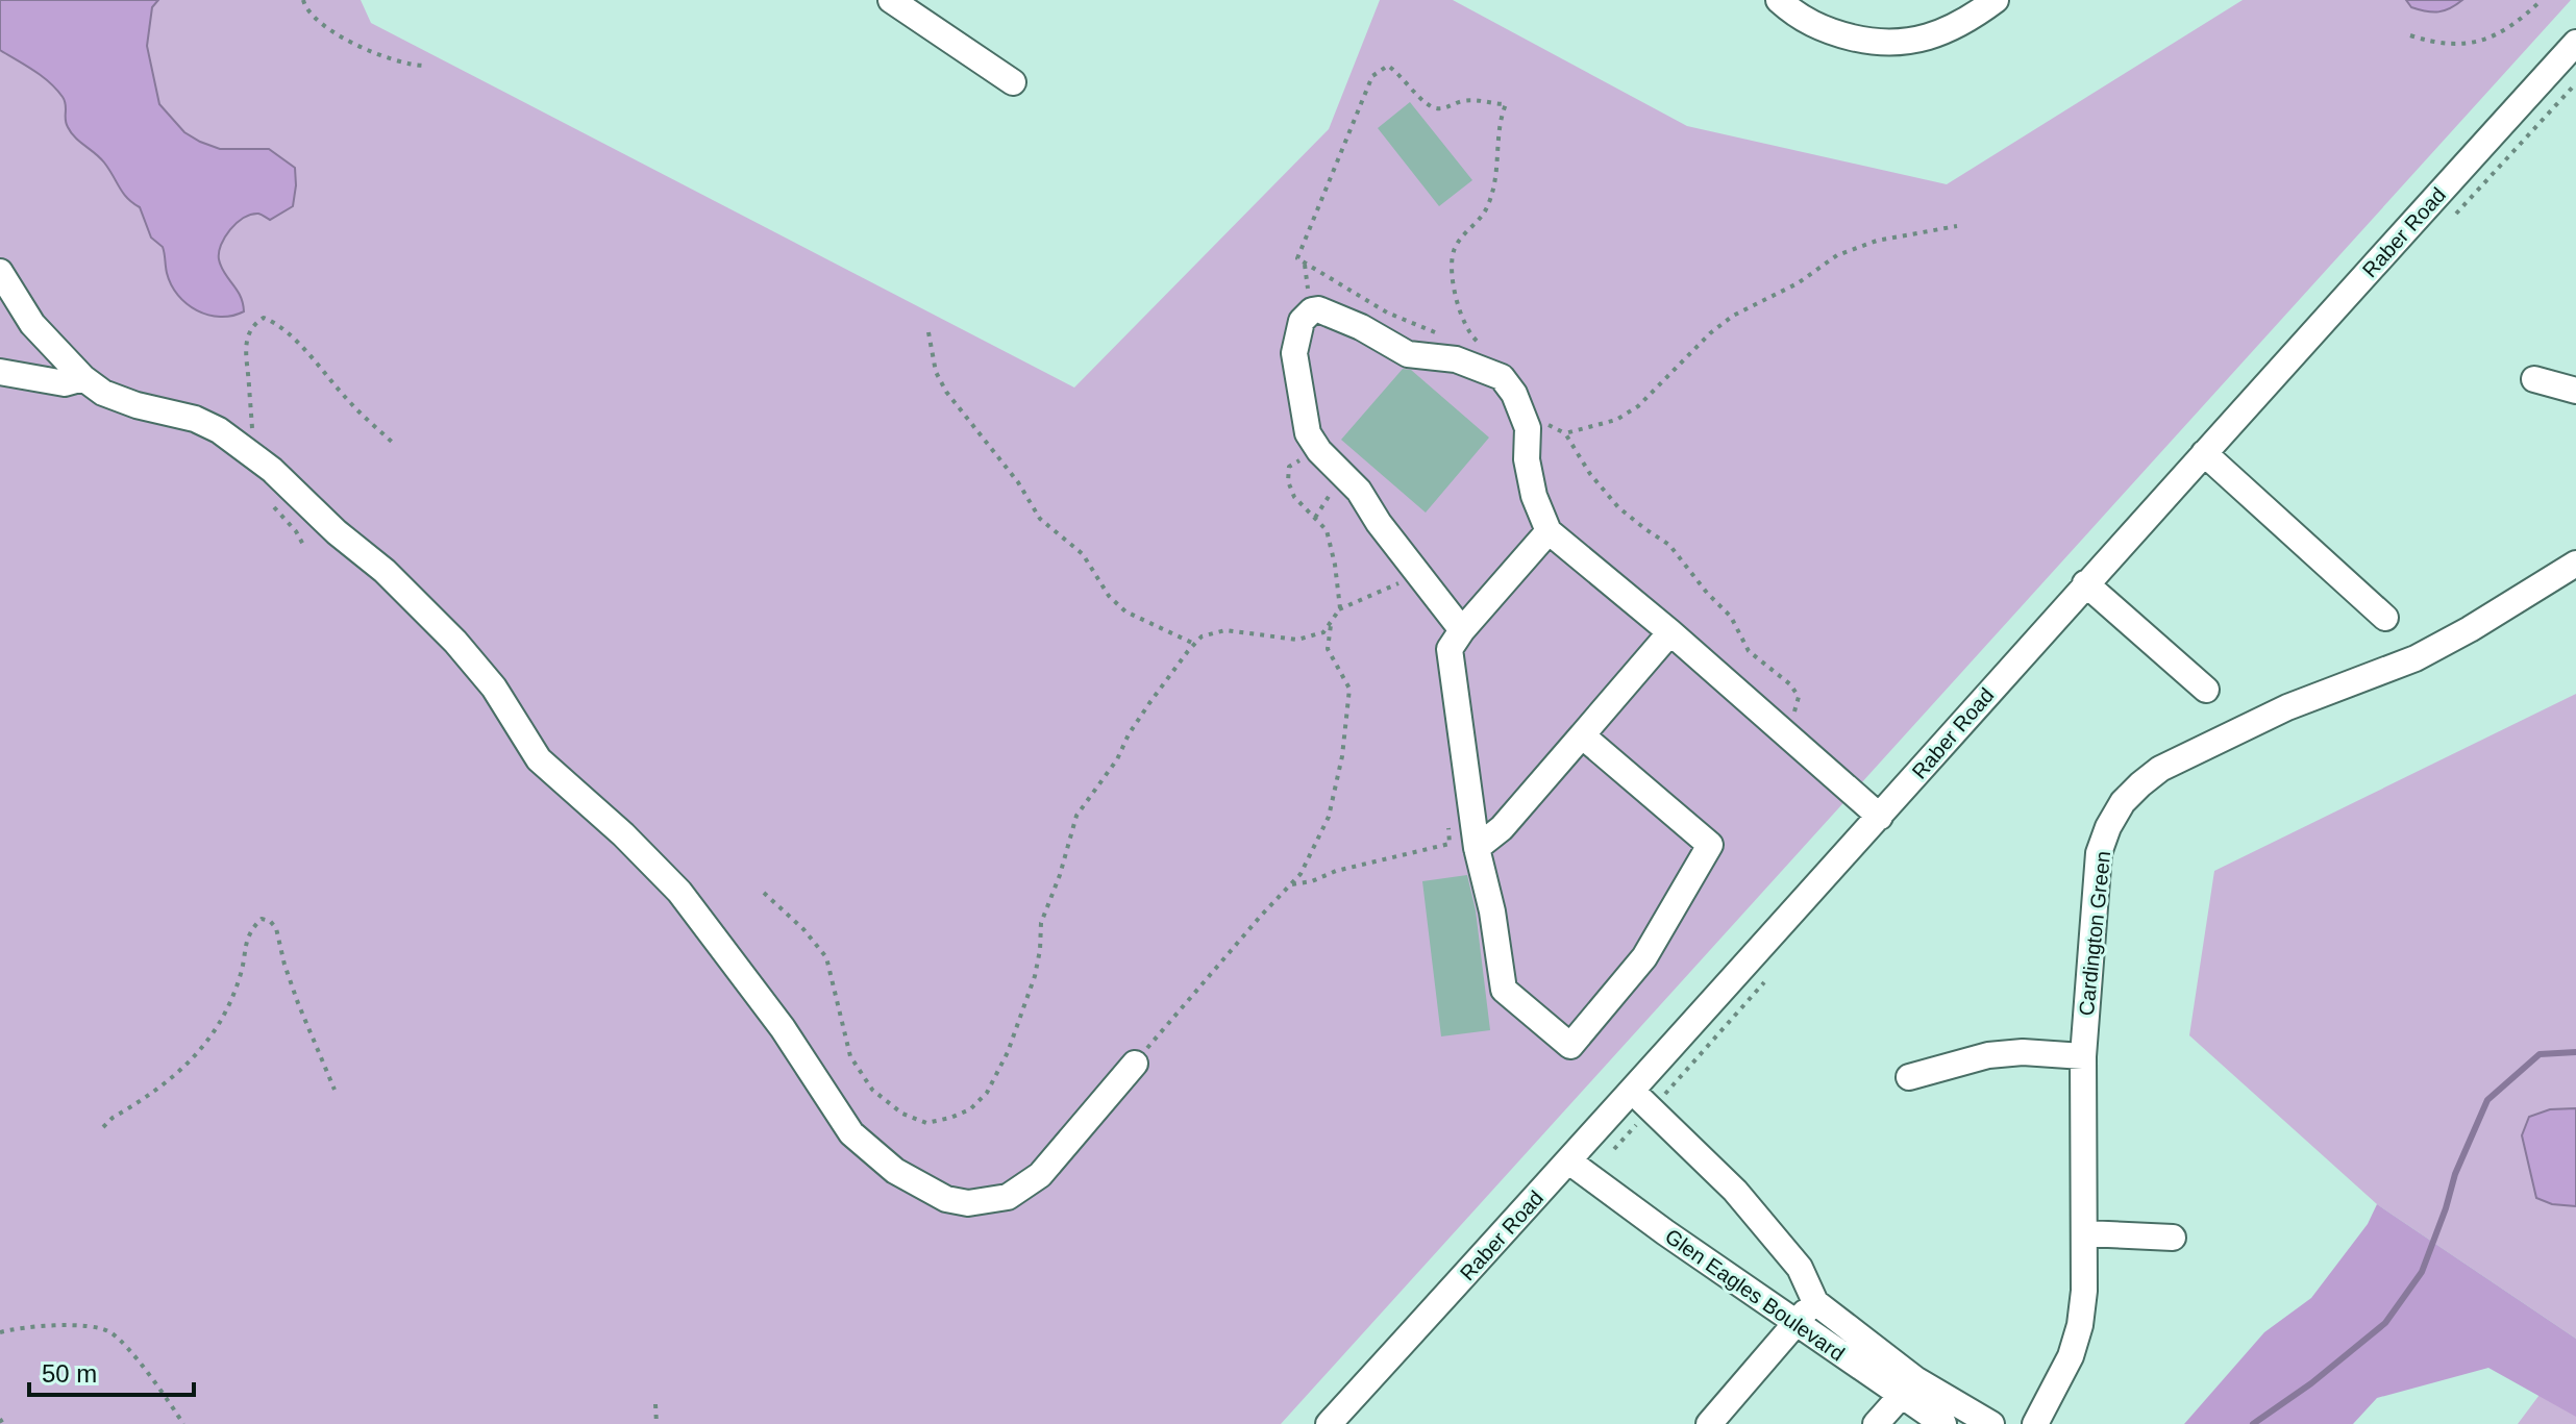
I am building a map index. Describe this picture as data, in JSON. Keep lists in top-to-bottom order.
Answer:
{
  "streets": {
    "street": ["Raber Road", "Cardington Green", "Glen Eagles Boulevard"]
  },
  "crossings": [
    ["Raber Road", "Glen Eagles Boulevard"]
  ],
  "scale_bar": "50 m"
}
